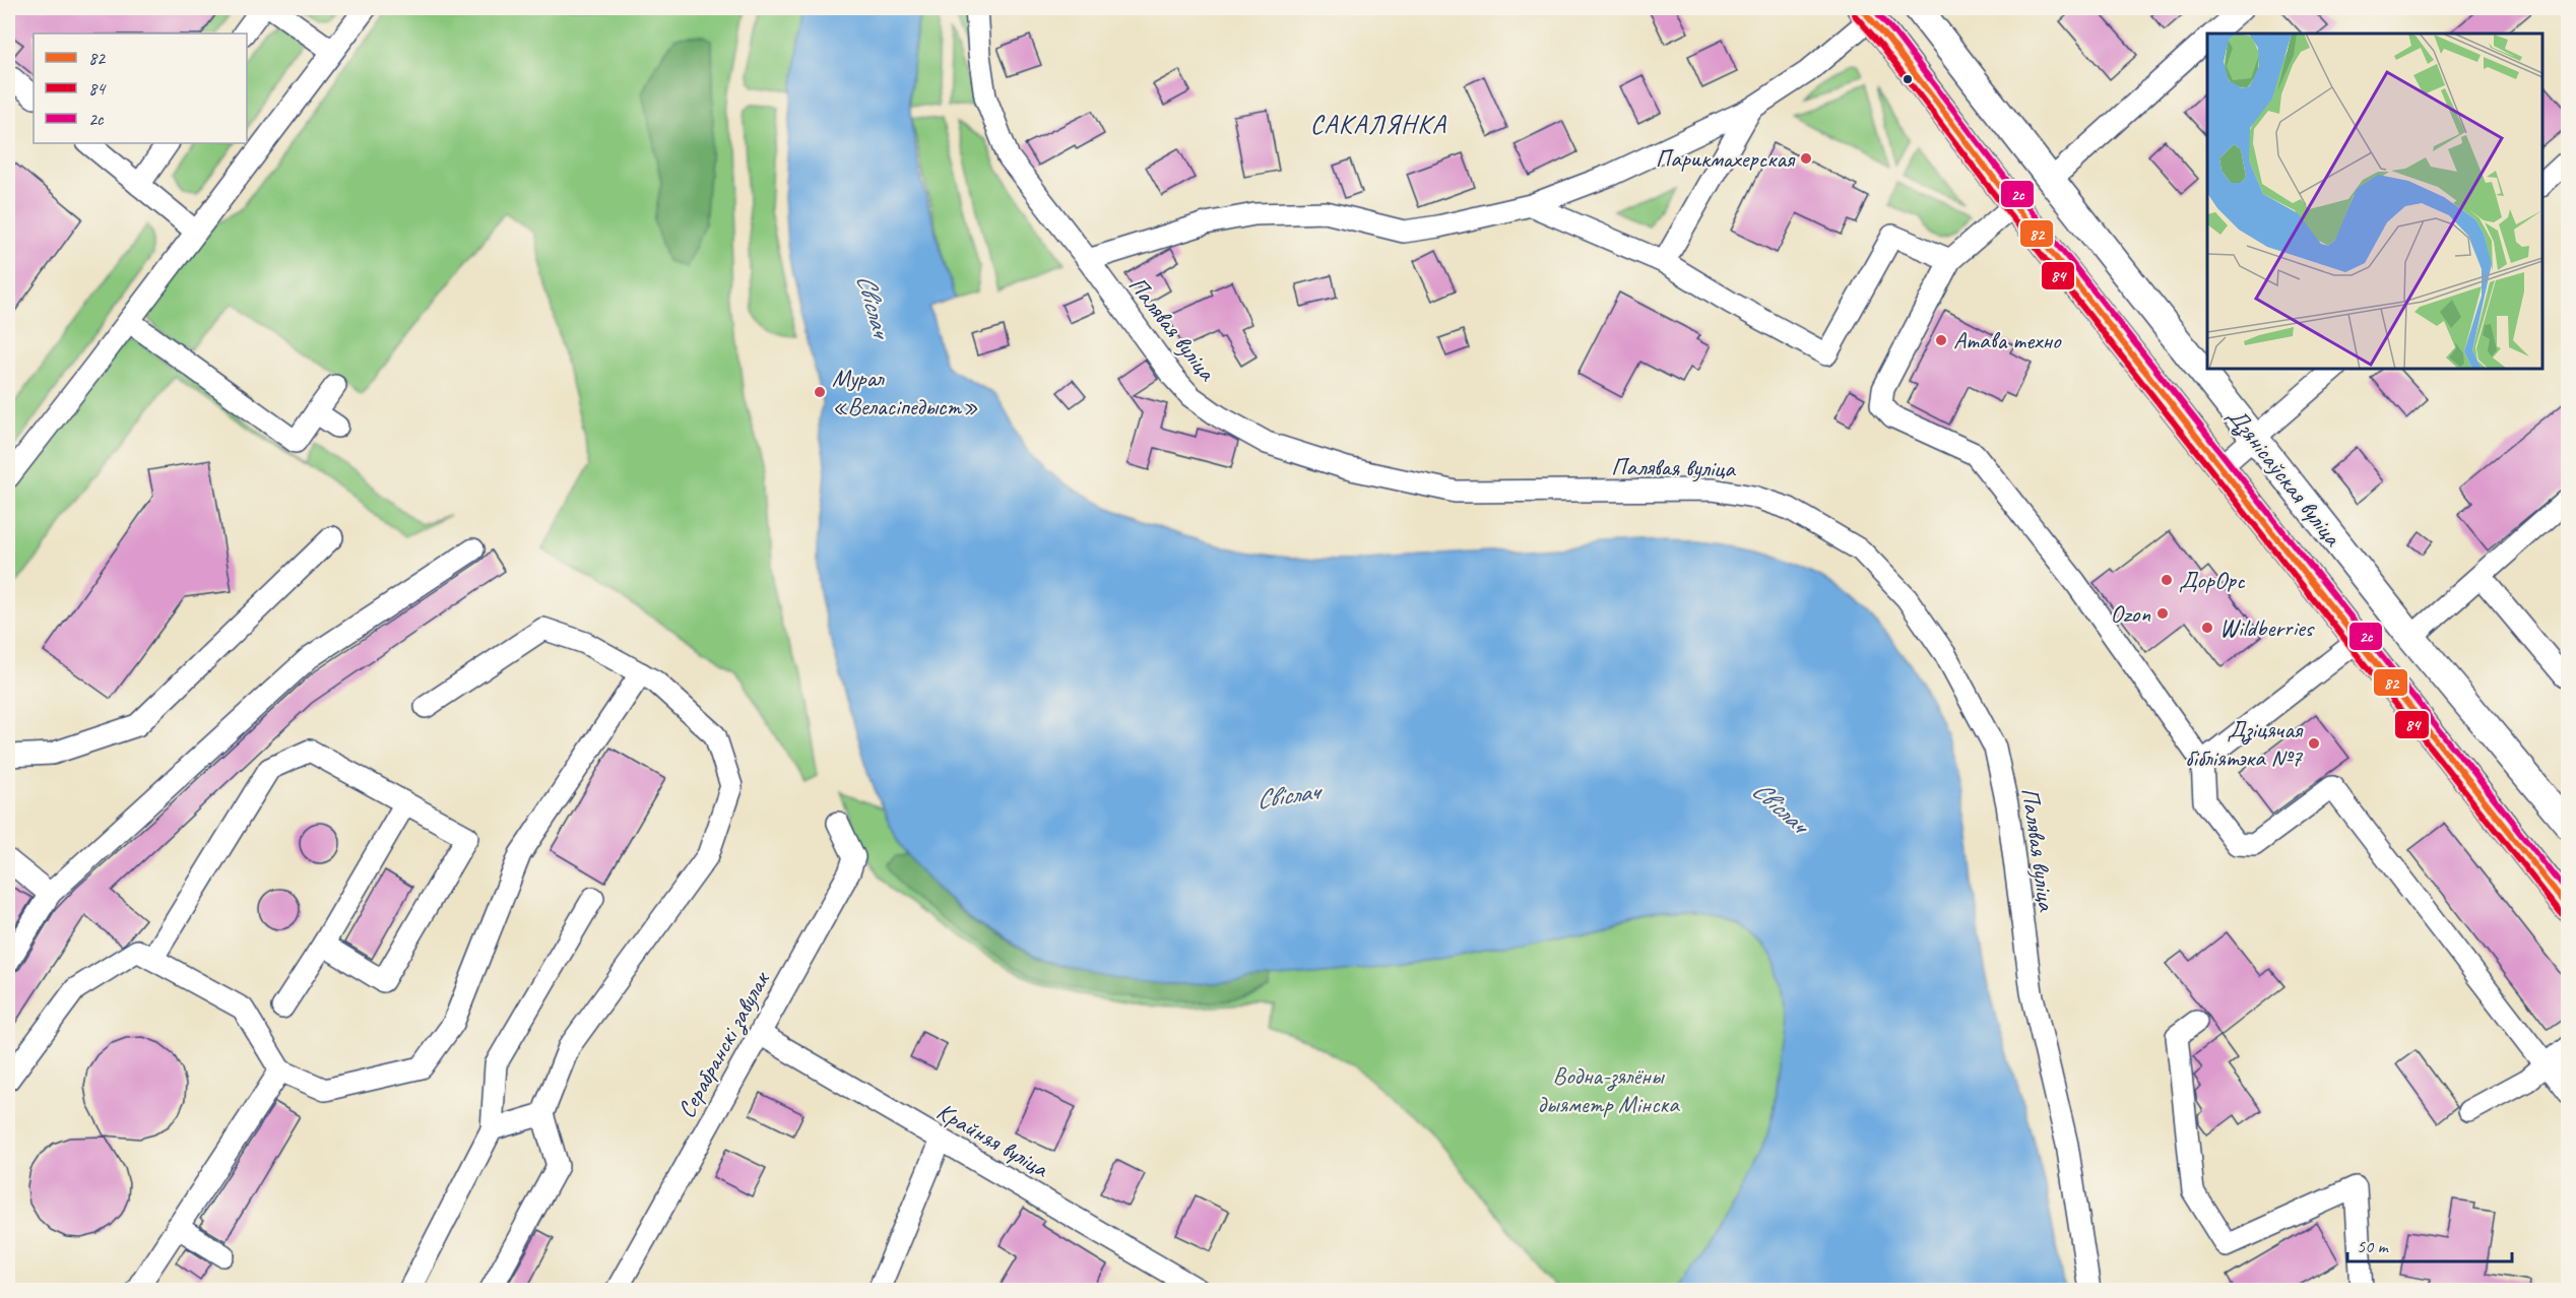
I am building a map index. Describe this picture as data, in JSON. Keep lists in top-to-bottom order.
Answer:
{
  "streets": {
    "main road": ["Дзянісаўская вуліца"],
    "street": ["Палявая вуліца", "Серабранскі завулак", "Крайняя вуліца"]
  },
  "crossings": [
    ["Серабранскі завулак", "Крайняя вуліца"]
  ],
  "districts": ["САКАЛЯНКА"],
  "water": ["Свіслач"],
  "parks": ["Водна-зялёны дыяметр Мінска"],
  "places": [
    "Парикмахерская",
    "Атава техно",
    "Мурал «Веласіпедыст»",
    "ДорОрс",
    "Ozon",
    "Wildberries",
    "Дзіцячая бібліятэка №7"
  ],
  "lines": ["transit line 82", "transit line 2с", "transit line 84"],
  "legend": ["82", "84", "2с"],
  "scale_bar": "50 m"
}
